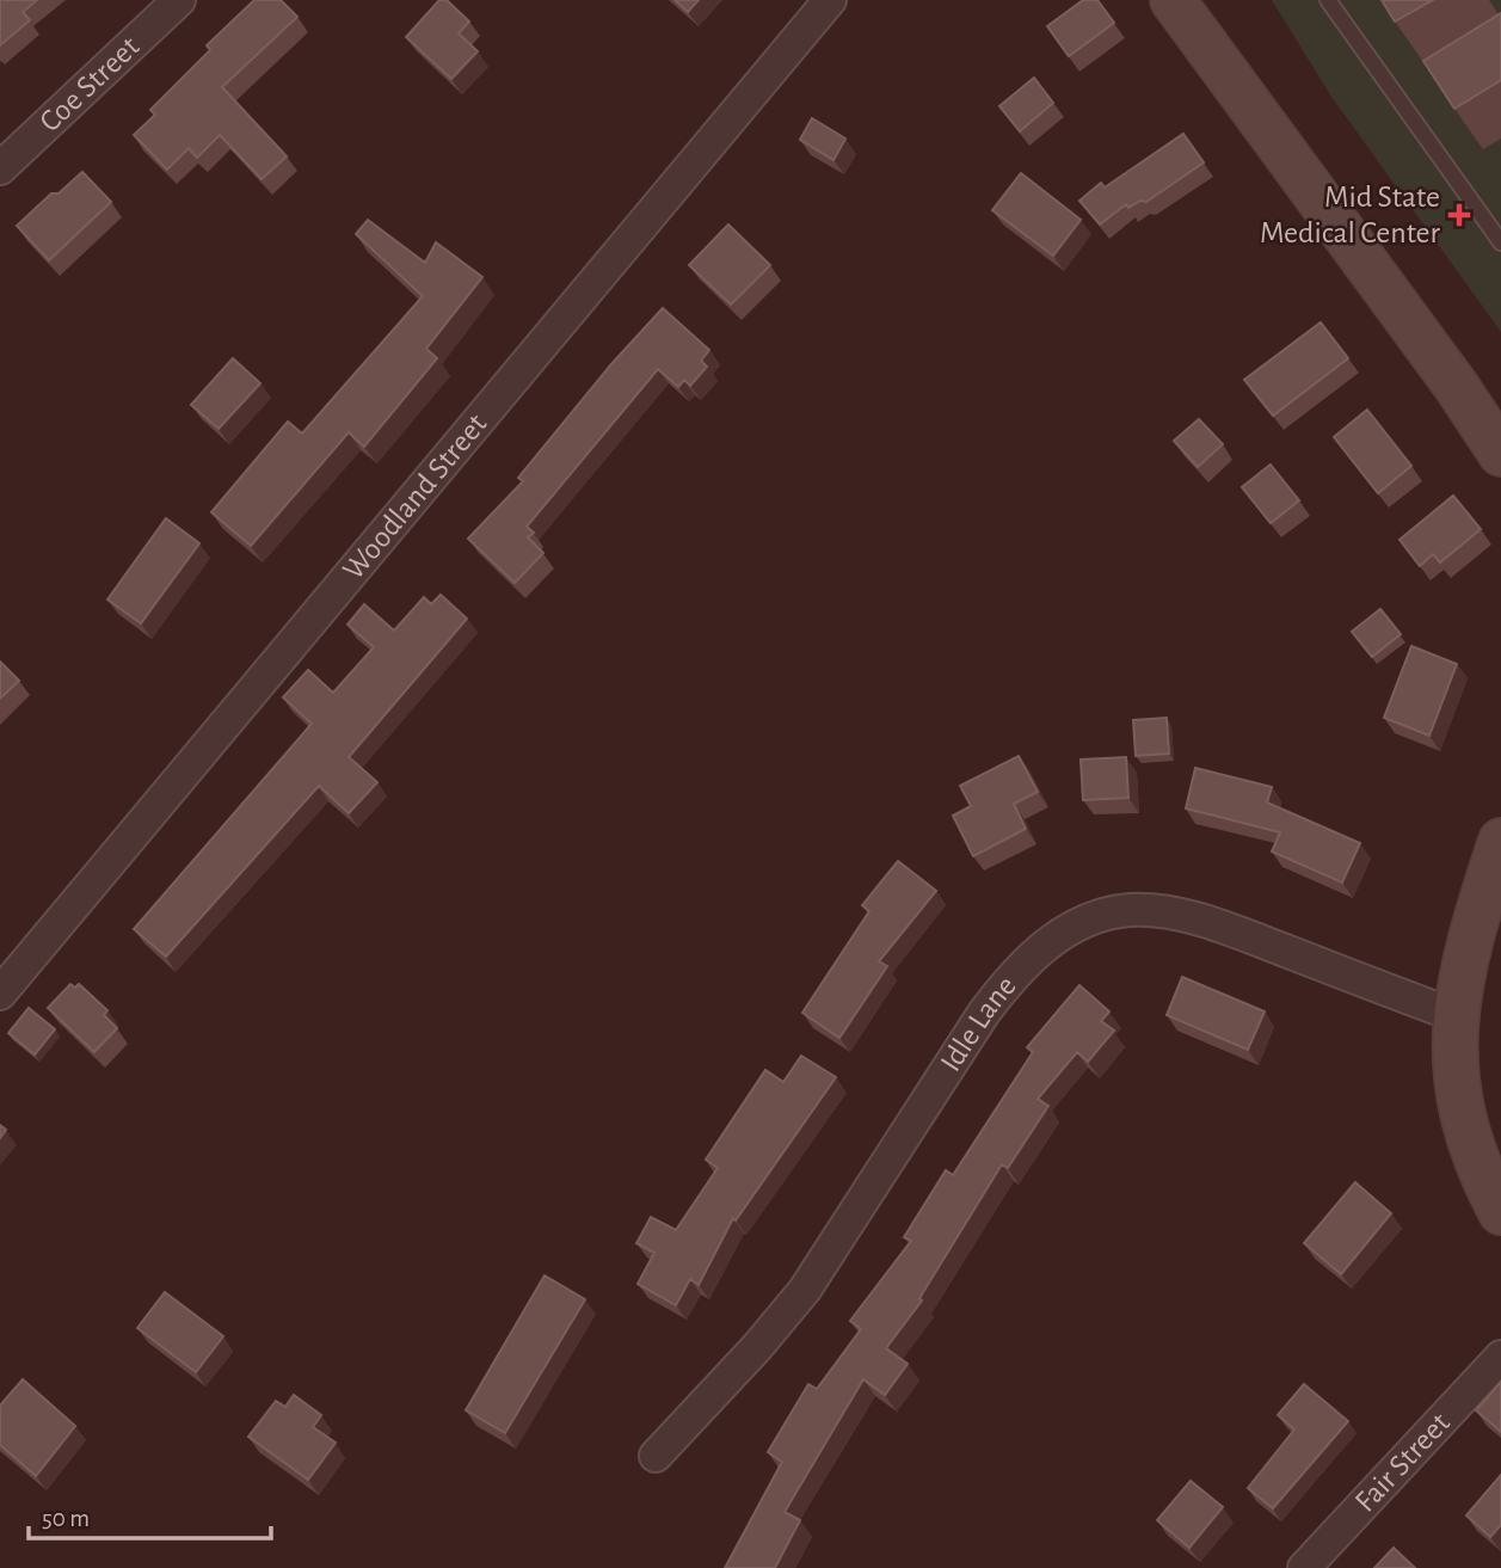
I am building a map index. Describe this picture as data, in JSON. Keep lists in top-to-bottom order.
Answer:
{
  "streets": {
    "street": [
      "Coe Street",
      "Woodland Street",
      "Idle Lane",
      "Fair Street"
    ]
  },
  "places": {
    "health": ["Mid State Medical Center"]
  },
  "scale_bar": "50 m"
}
